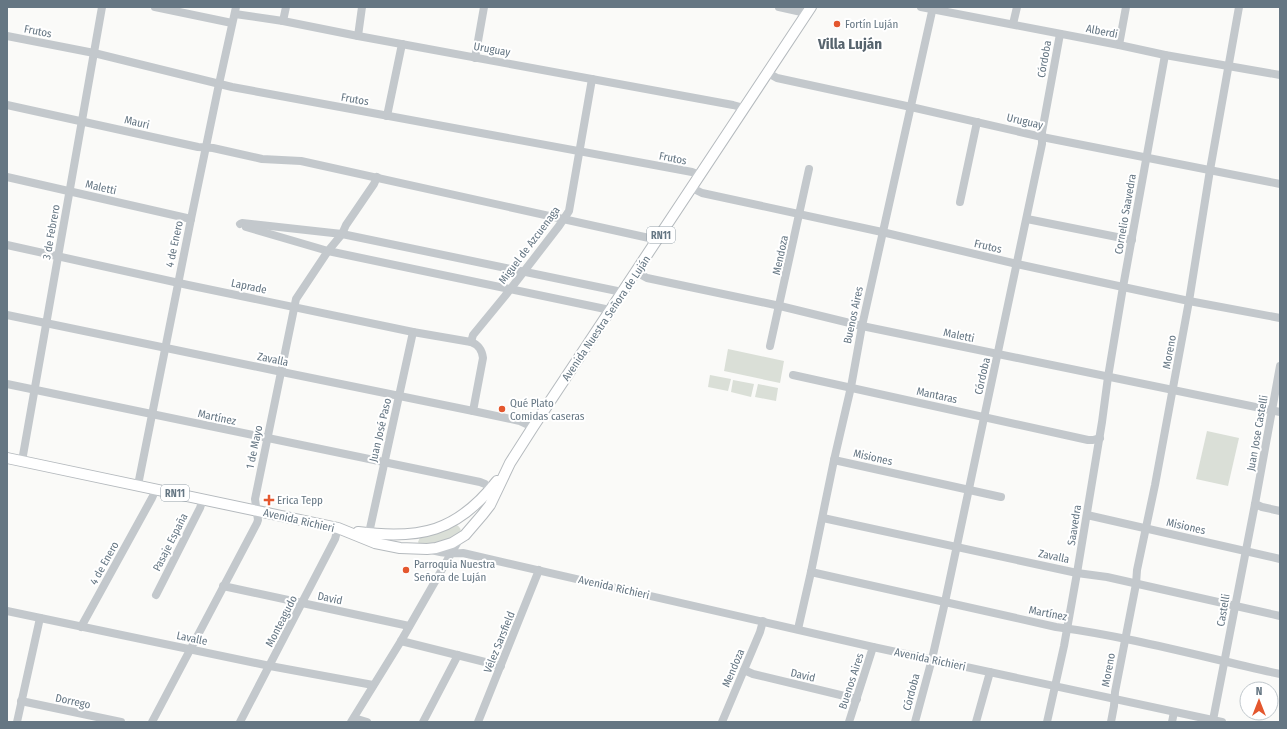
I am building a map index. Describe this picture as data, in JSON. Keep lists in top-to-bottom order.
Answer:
{
  "streets": {
    "main road": ["RN11", "Avenida Nuestra Señora de Luján", "Avenida Richieri"],
    "street": [
      "Frutos",
      "Alberdi",
      "Uruguay",
      "Córdoba",
      "Mauri",
      "Maletti",
      "Cornelio Saavedra",
      "3 de Febrero",
      "4 de Enero",
      "Miguel de Azcuenaga",
      "Mendoza",
      "Laprade",
      "Buenos Aires",
      "Moreno",
      "Zavalla",
      "Mantaras",
      "Martínez",
      "Juan José Paso",
      "Juan Jose Castelli",
      "1 de Mayo",
      "Misiones",
      "Saavedra",
      "Pasaje España",
      "David",
      "Castelli",
      "Monteagudo",
      "Lavalle",
      "Vélez Sarsfield",
      "Dorrego"
    ]
  },
  "crossings": [
    ["Frutos", "Córdoba"],
    ["Frutos", "Cornelio Saavedra"],
    ["Frutos", "3 de Febrero"],
    ["Frutos", "4 de Enero"],
    ["Frutos", "Miguel de Azcuenaga"],
    ["Frutos", "Mendoza"],
    ["Frutos", "Buenos Aires"],
    ["Frutos", "Avenida Nuestra Señora de Luján"],
    ["Frutos", "Moreno"],
    ["Alberdi", "Córdoba"],
    ["Alberdi", "Cornelio Saavedra"],
    ["Alberdi", "Buenos Aires"],
    ["Alberdi", "Moreno"],
    ["Uruguay", "Córdoba"],
    ["Uruguay", "Cornelio Saavedra"],
    ["Uruguay", "4 de Enero"],
    ["Uruguay", "Miguel de Azcuenaga"],
    ["Uruguay", "Buenos Aires"],
    ["Uruguay", "Avenida Nuestra Señora de Luján"],
    ["Uruguay", "Moreno"],
    ["Córdoba", "Maletti"],
    ["Córdoba", "Zavalla"],
    ["Córdoba", "Mantaras"],
    ["Córdoba", "Martínez"],
    ["Córdoba", "Misiones"],
    ["Córdoba", "Avenida Richieri"],
    ["Mauri", "3 de Febrero"],
    ["Mauri", "4 de Enero"],
    ["Mauri", "Miguel de Azcuenaga"],
    ["Mauri", "Avenida Nuestra Señora de Luján"],
    ["Mauri", "1 de Mayo"],
    ["Maletti", "Cornelio Saavedra"],
    ["Maletti", "3 de Febrero"],
    ["Maletti", "4 de Enero"],
    ["Maletti", "Mendoza"],
    ["Maletti", "Buenos Aires"],
    ["Maletti", "Avenida Nuestra Señora de Luján"],
    ["Maletti", "Moreno"],
    ["Maletti", "Juan Jose Castelli"],
    ["Maletti", "Saavedra"],
    ["Cornelio Saavedra", "Saavedra"],
    ["3 de Febrero", "Laprade"],
    ["3 de Febrero", "Zavalla"],
    ["3 de Febrero", "Martínez"],
    ["3 de Febrero", "Avenida Richieri"],
    ["RN11", "Avenida Nuestra Señora de Luján"],
    ["RN11", "Martínez"],
    ["RN11", "Juan José Paso"],
    ["RN11", "Avenida Richieri"],
    ["RN11", "Monteagudo"],
    ["4 de Enero", "Laprade"],
    ["4 de Enero", "Zavalla"],
    ["4 de Enero", "Martínez"],
    ["4 de Enero", "Avenida Richieri"],
    ["4 de Enero", "Lavalle"],
    ["Miguel de Azcuenaga", "Laprade"],
    ["Mendoza", "Avenida Richieri"],
    ["Mendoza", "David"],
    ["Laprade", "Juan José Paso"],
    ["Laprade", "1 de Mayo"],
    ["Buenos Aires", "Zavalla"],
    ["Buenos Aires", "Mantaras"],
    ["Buenos Aires", "Martínez"],
    ["Buenos Aires", "Misiones"],
    ["Buenos Aires", "Avenida Richieri"],
    ["Buenos Aires", "David"],
    ["Avenida Nuestra Señora de Luján", "Zavalla"],
    ["Avenida Nuestra Señora de Luján", "Avenida Richieri"],
    ["Moreno", "Zavalla"],
    ["Moreno", "Martínez"],
    ["Moreno", "Misiones"],
    ["Moreno", "Avenida Richieri"],
    ["Zavalla", "Juan José Paso"],
    ["Zavalla", "1 de Mayo"],
    ["Zavalla", "Saavedra"],
    ["Zavalla", "Castelli"],
    ["Mantaras", "Saavedra"],
    ["Martínez", "Juan José Paso"],
    ["Martínez", "1 de Mayo"],
    ["Martínez", "Saavedra"],
    ["Martínez", "Castelli"],
    ["Juan Jose Castelli", "Castelli"],
    ["1 de Mayo", "Avenida Richieri"],
    ["1 de Mayo", "David"],
    ["1 de Mayo", "Lavalle"],
    ["Misiones", "Saavedra"],
    ["Misiones", "Castelli"],
    ["Avenida Richieri", "Saavedra"],
    ["Avenida Richieri", "Pasaje España"],
    ["Avenida Richieri", "Castelli"],
    ["Avenida Richieri", "Monteagudo"],
    ["Avenida Richieri", "Vélez Sarsfield"],
    ["David", "Monteagudo"],
    ["Monteagudo", "Lavalle"]
  ],
  "districts": ["Villa Luján"],
  "places": {
    "other": ["Fortín Luján", "Qué Plato Comidas caseras", "Parroquia Nuestra Señora de Luján"],
    "health": ["Erica Tepp"]
  },
  "north": "top"
}
